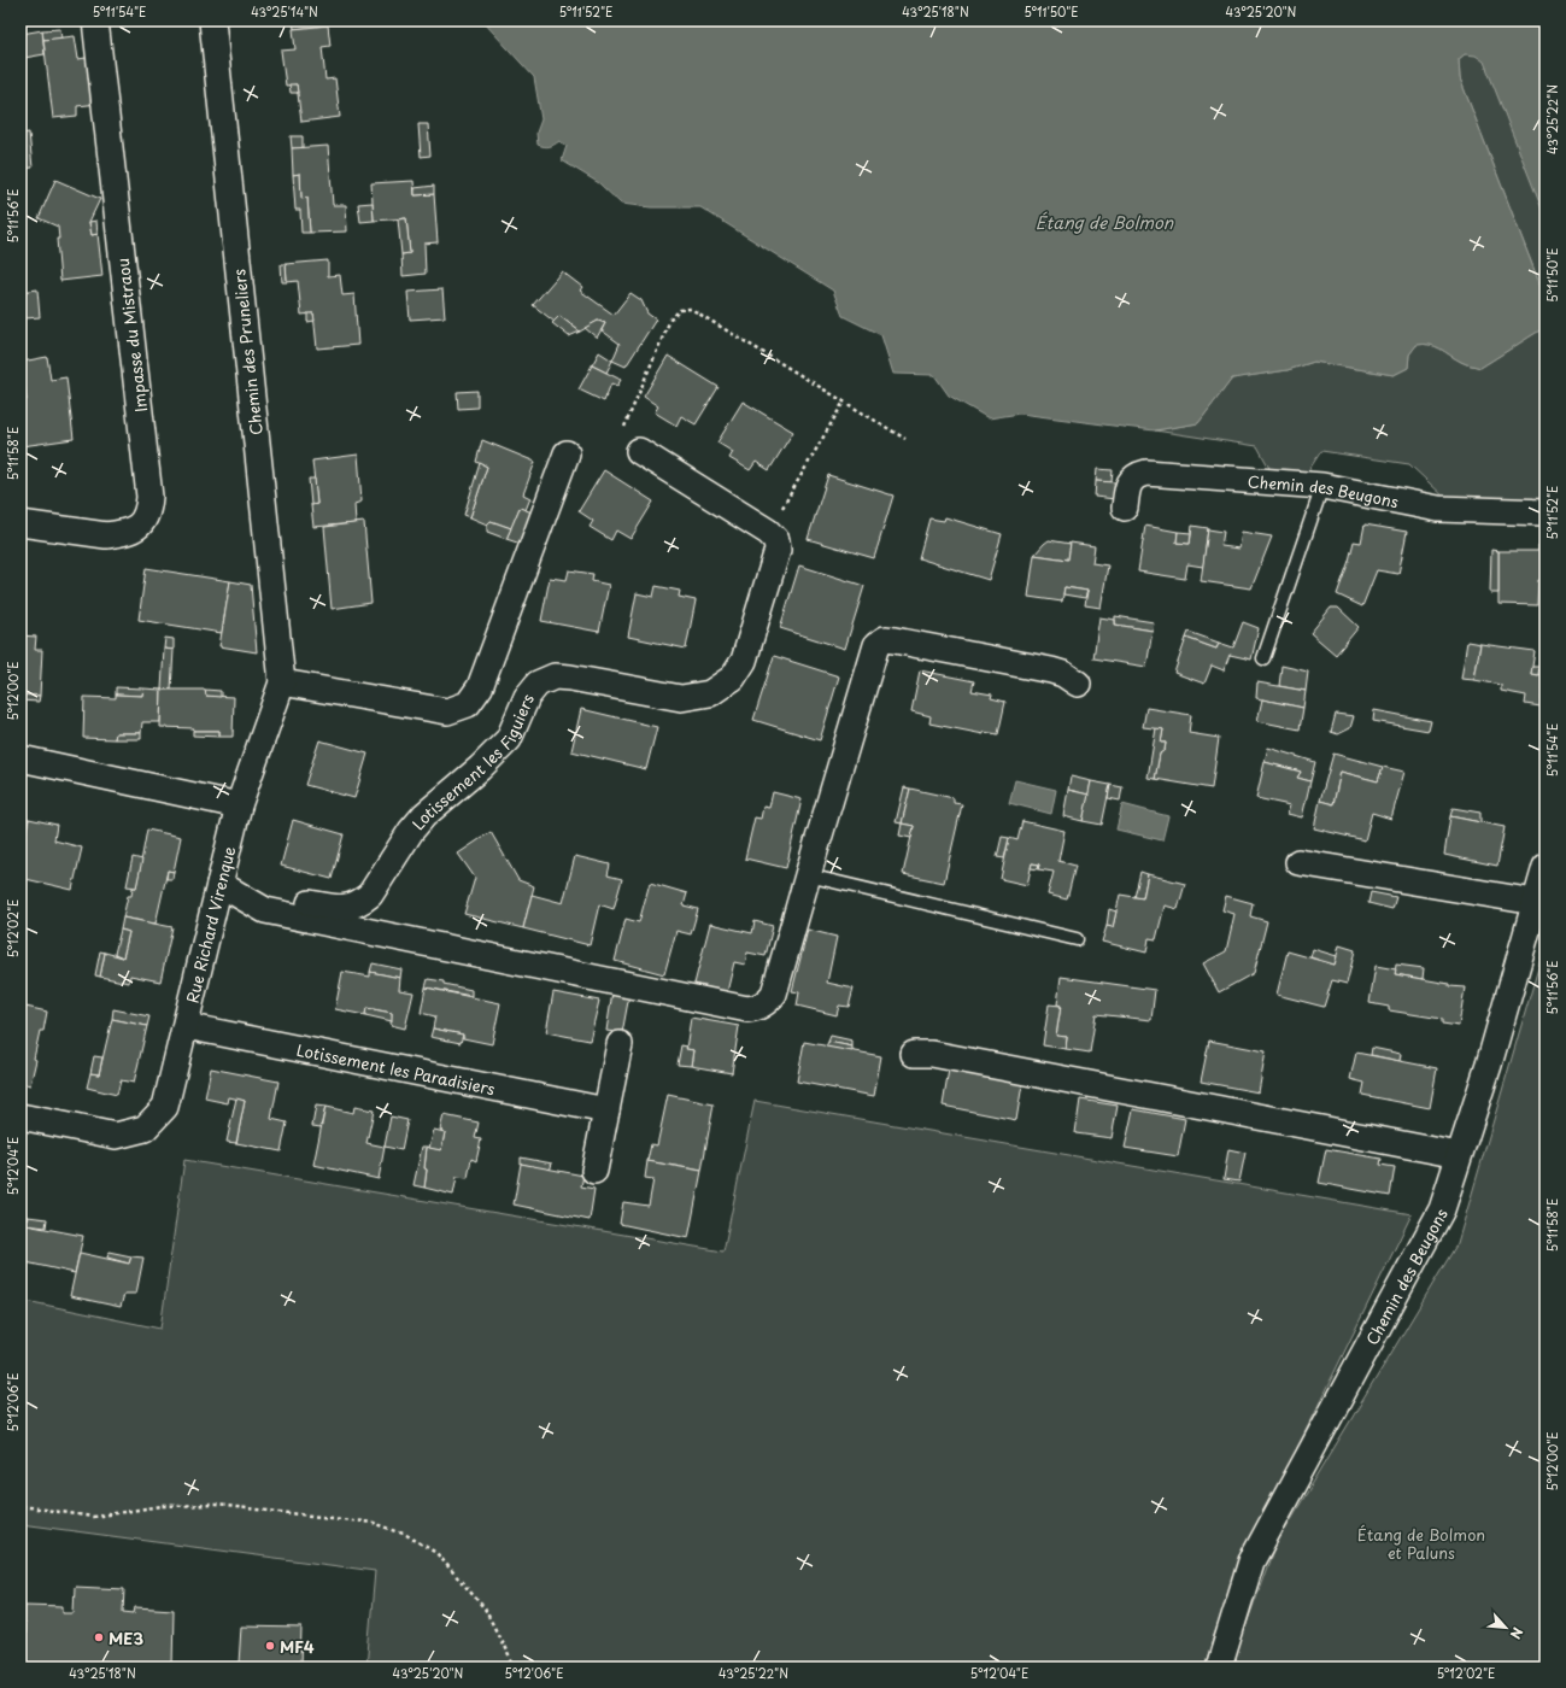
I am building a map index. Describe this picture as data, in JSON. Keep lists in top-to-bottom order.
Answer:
{
  "streets": {
    "street": [
      "Impasse du Mistraou",
      "Chemin des Pruneliers",
      "Chemin des Beugons",
      "Lotissement les Figuiers",
      "Rue Richard Virenque",
      "Lotissement les Paradisiers"
    ]
  },
  "crossings": [
    ["Chemin des Pruneliers", "Rue Richard Virenque"],
    ["Lotissement les Figuiers", "Rue Richard Virenque"],
    ["Rue Richard Virenque", "Lotissement les Paradisiers"]
  ],
  "water": ["Étang de Bolmon"],
  "parks": ["Étang de Bolmon et Paluns"],
  "places": ["ME3", "MF4"],
  "north": "bottom right",
  "coordinates": [
    "5°11'54\"E",
    "43°25'14\"N",
    "5°11'52\"E",
    "43°25'18\"N",
    "5°11'50\"E",
    "43°25'20\"N",
    "43°25'22\"N",
    "5°11'56\"E",
    "5°11'58\"E",
    "5°12'00\"E",
    "5°12'02\"E",
    "5°12'04\"E",
    "5°12'06\"E"
  ]
}
